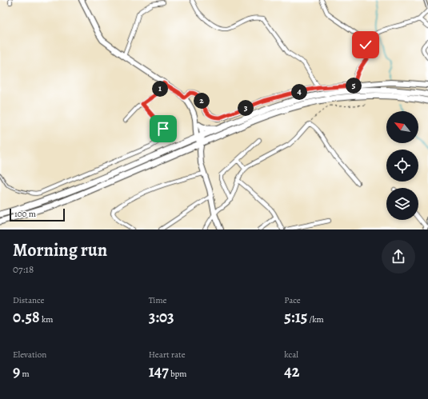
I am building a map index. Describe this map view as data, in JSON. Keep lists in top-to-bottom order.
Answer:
{
  "scale_bar": "100 m",
  "north": "top left",
  "page": {
    "pins": [
      "5",
      "1",
      "4",
      "2",
      "3"
    ],
    "scale": "100 m",
    "heading": ["Morning run", "07:18"],
    "stats": [
      ["Distance", "0.58 km"],
      ["Time", "3:03"],
      ["Pace", "5:15 /km"],
      ["Elevation", "9 m"],
      ["Heart rate", "147 bpm"],
      ["kcal", "42"]
    ]
  }
}
